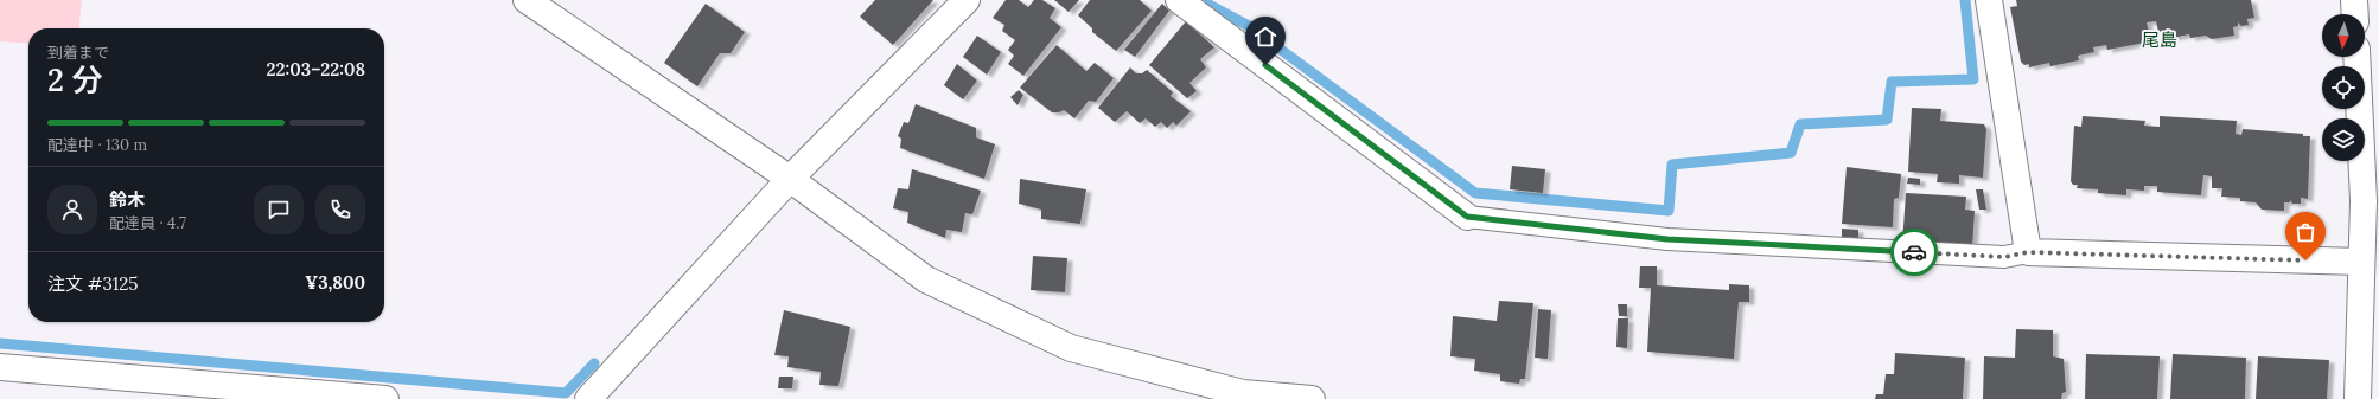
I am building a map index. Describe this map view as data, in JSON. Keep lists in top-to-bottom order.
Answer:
{
  "districts": ["尾島"],
  "north": "bottom",
  "page": {
    "heading": ["2 分", "到着まで", "22:03–22:08"],
    "panel": [
      "鈴木",
      "配達員 · 4.7",
      "注文 #3125",
      "¥3,800"
    ],
    "bar": "配達中 · 130 m"
  }
}
